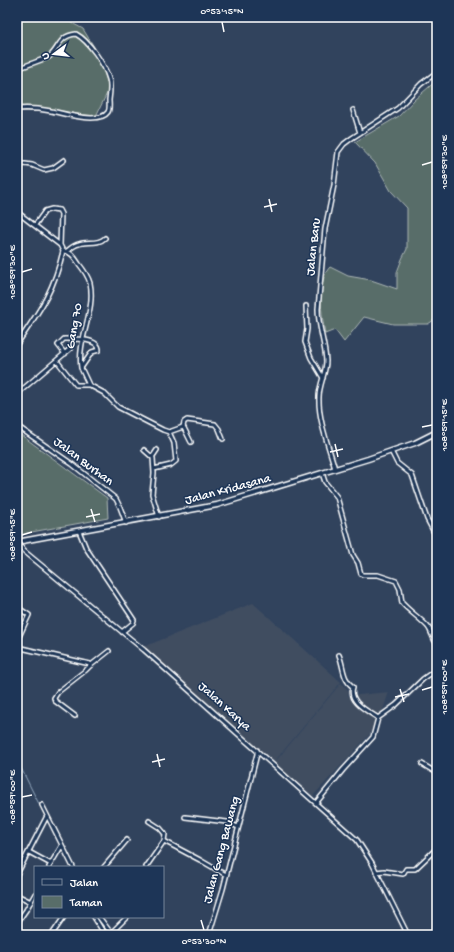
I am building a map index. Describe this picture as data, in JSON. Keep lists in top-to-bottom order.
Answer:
{
  "streets": {
    "street": [
      "Jalan Baru",
      "Gang 70",
      "Jalan Burhan",
      "Jalan Kridasana",
      "Jalan Karya",
      "Jalan Gang Bawang"
    ]
  },
  "crossings": [
    ["Jalan Baru", "Jalan Kridasana"],
    ["Jalan Burhan", "Jalan Kridasana"],
    ["Jalan Kridasana", "Jalan Karya"],
    ["Jalan Karya", "Jalan Gang Bawang"]
  ],
  "legend": ["Jalan", "Taman"],
  "north": "left",
  "coordinates": [
    "0°53'15\"N",
    "108°59'30\"E",
    "108°59'15\"E",
    "108°59'00\"E",
    "0°53'30\"N"
  ]
}
